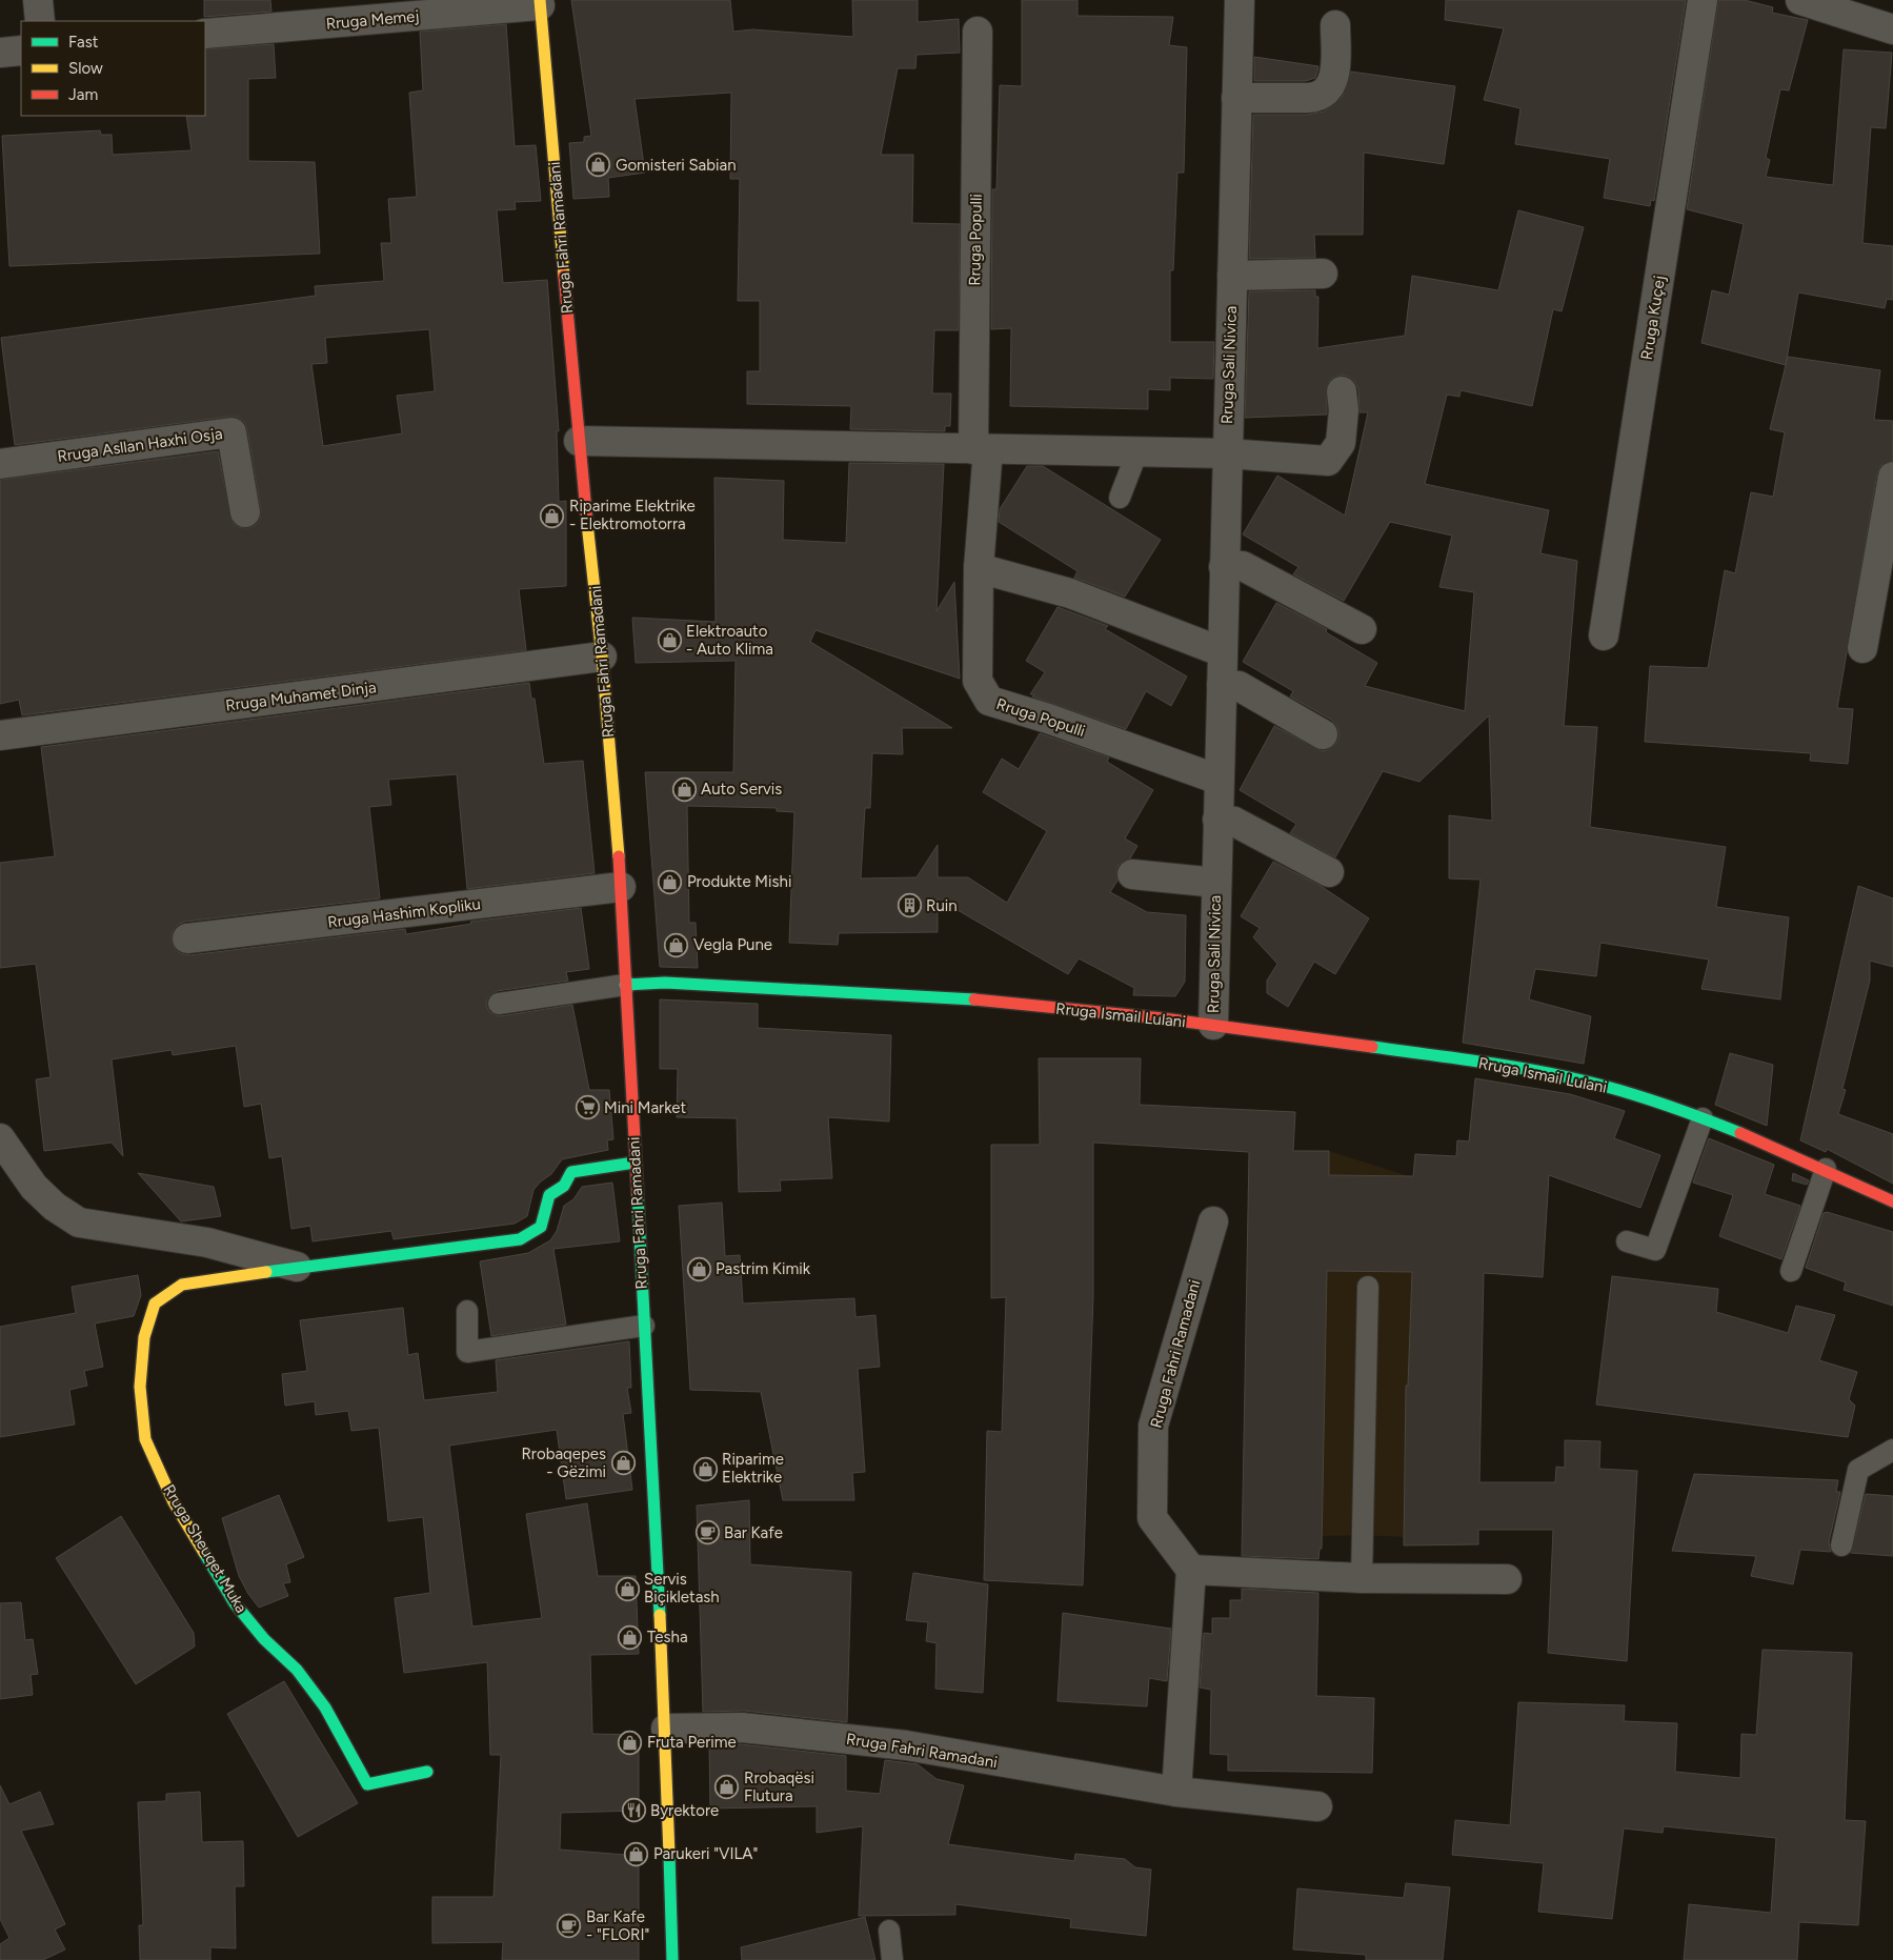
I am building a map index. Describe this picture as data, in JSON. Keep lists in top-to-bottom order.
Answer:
{
  "streets": {
    "street": [
      "Rruga Memej",
      "Rruga Fahri Ramadani",
      "Rruga Populli",
      "Rruga Kuçej",
      "Rruga Sali Nivica",
      "Rruga Asllan Haxhi Osja",
      "Rruga Muhamet Dinja",
      "Rruga Hashim Kopliku",
      "Rruga Ismail Lulani",
      "Rruga Sheuqet Muka"
    ]
  },
  "crossings": [
    ["Rruga Memej", "Rruga Fahri Ramadani"],
    ["Rruga Fahri Ramadani", "Rruga Muhamet Dinja"],
    ["Rruga Fahri Ramadani", "Rruga Hashim Kopliku"],
    ["Rruga Fahri Ramadani", "Rruga Ismail Lulani"],
    ["Rruga Fahri Ramadani", "Rruga Sheuqet Muka"],
    ["Rruga Populli", "Rruga Sali Nivica"],
    ["Rruga Sali Nivica", "Rruga Ismail Lulani"]
  ],
  "places": {
    "shop": [
      "Gomisteri Sabian",
      "Riparime Elektrike - Elektromotorra",
      "Elektroauto - Auto Klima",
      "Auto Servis",
      "Produkte Mishi",
      "Vegla Pune",
      "Pastrim Kimik",
      "Rrobaqepes - Gëzimi",
      "Riparime Elektrike",
      "Servis Biçikletash",
      "Tesha",
      "Fruta Perime",
      "Rrobaqësi Flutura",
      "Parukeri \"VILA\""
    ],
    "building": ["Ruin"],
    "supermarket": ["Mini Market"],
    "cafe": ["Bar Kafe", "Bar Kafe - \"FLORI\""],
    "restaurant": ["Byrektore"]
  },
  "legend": ["Fast", "Slow", "Jam"]
}
